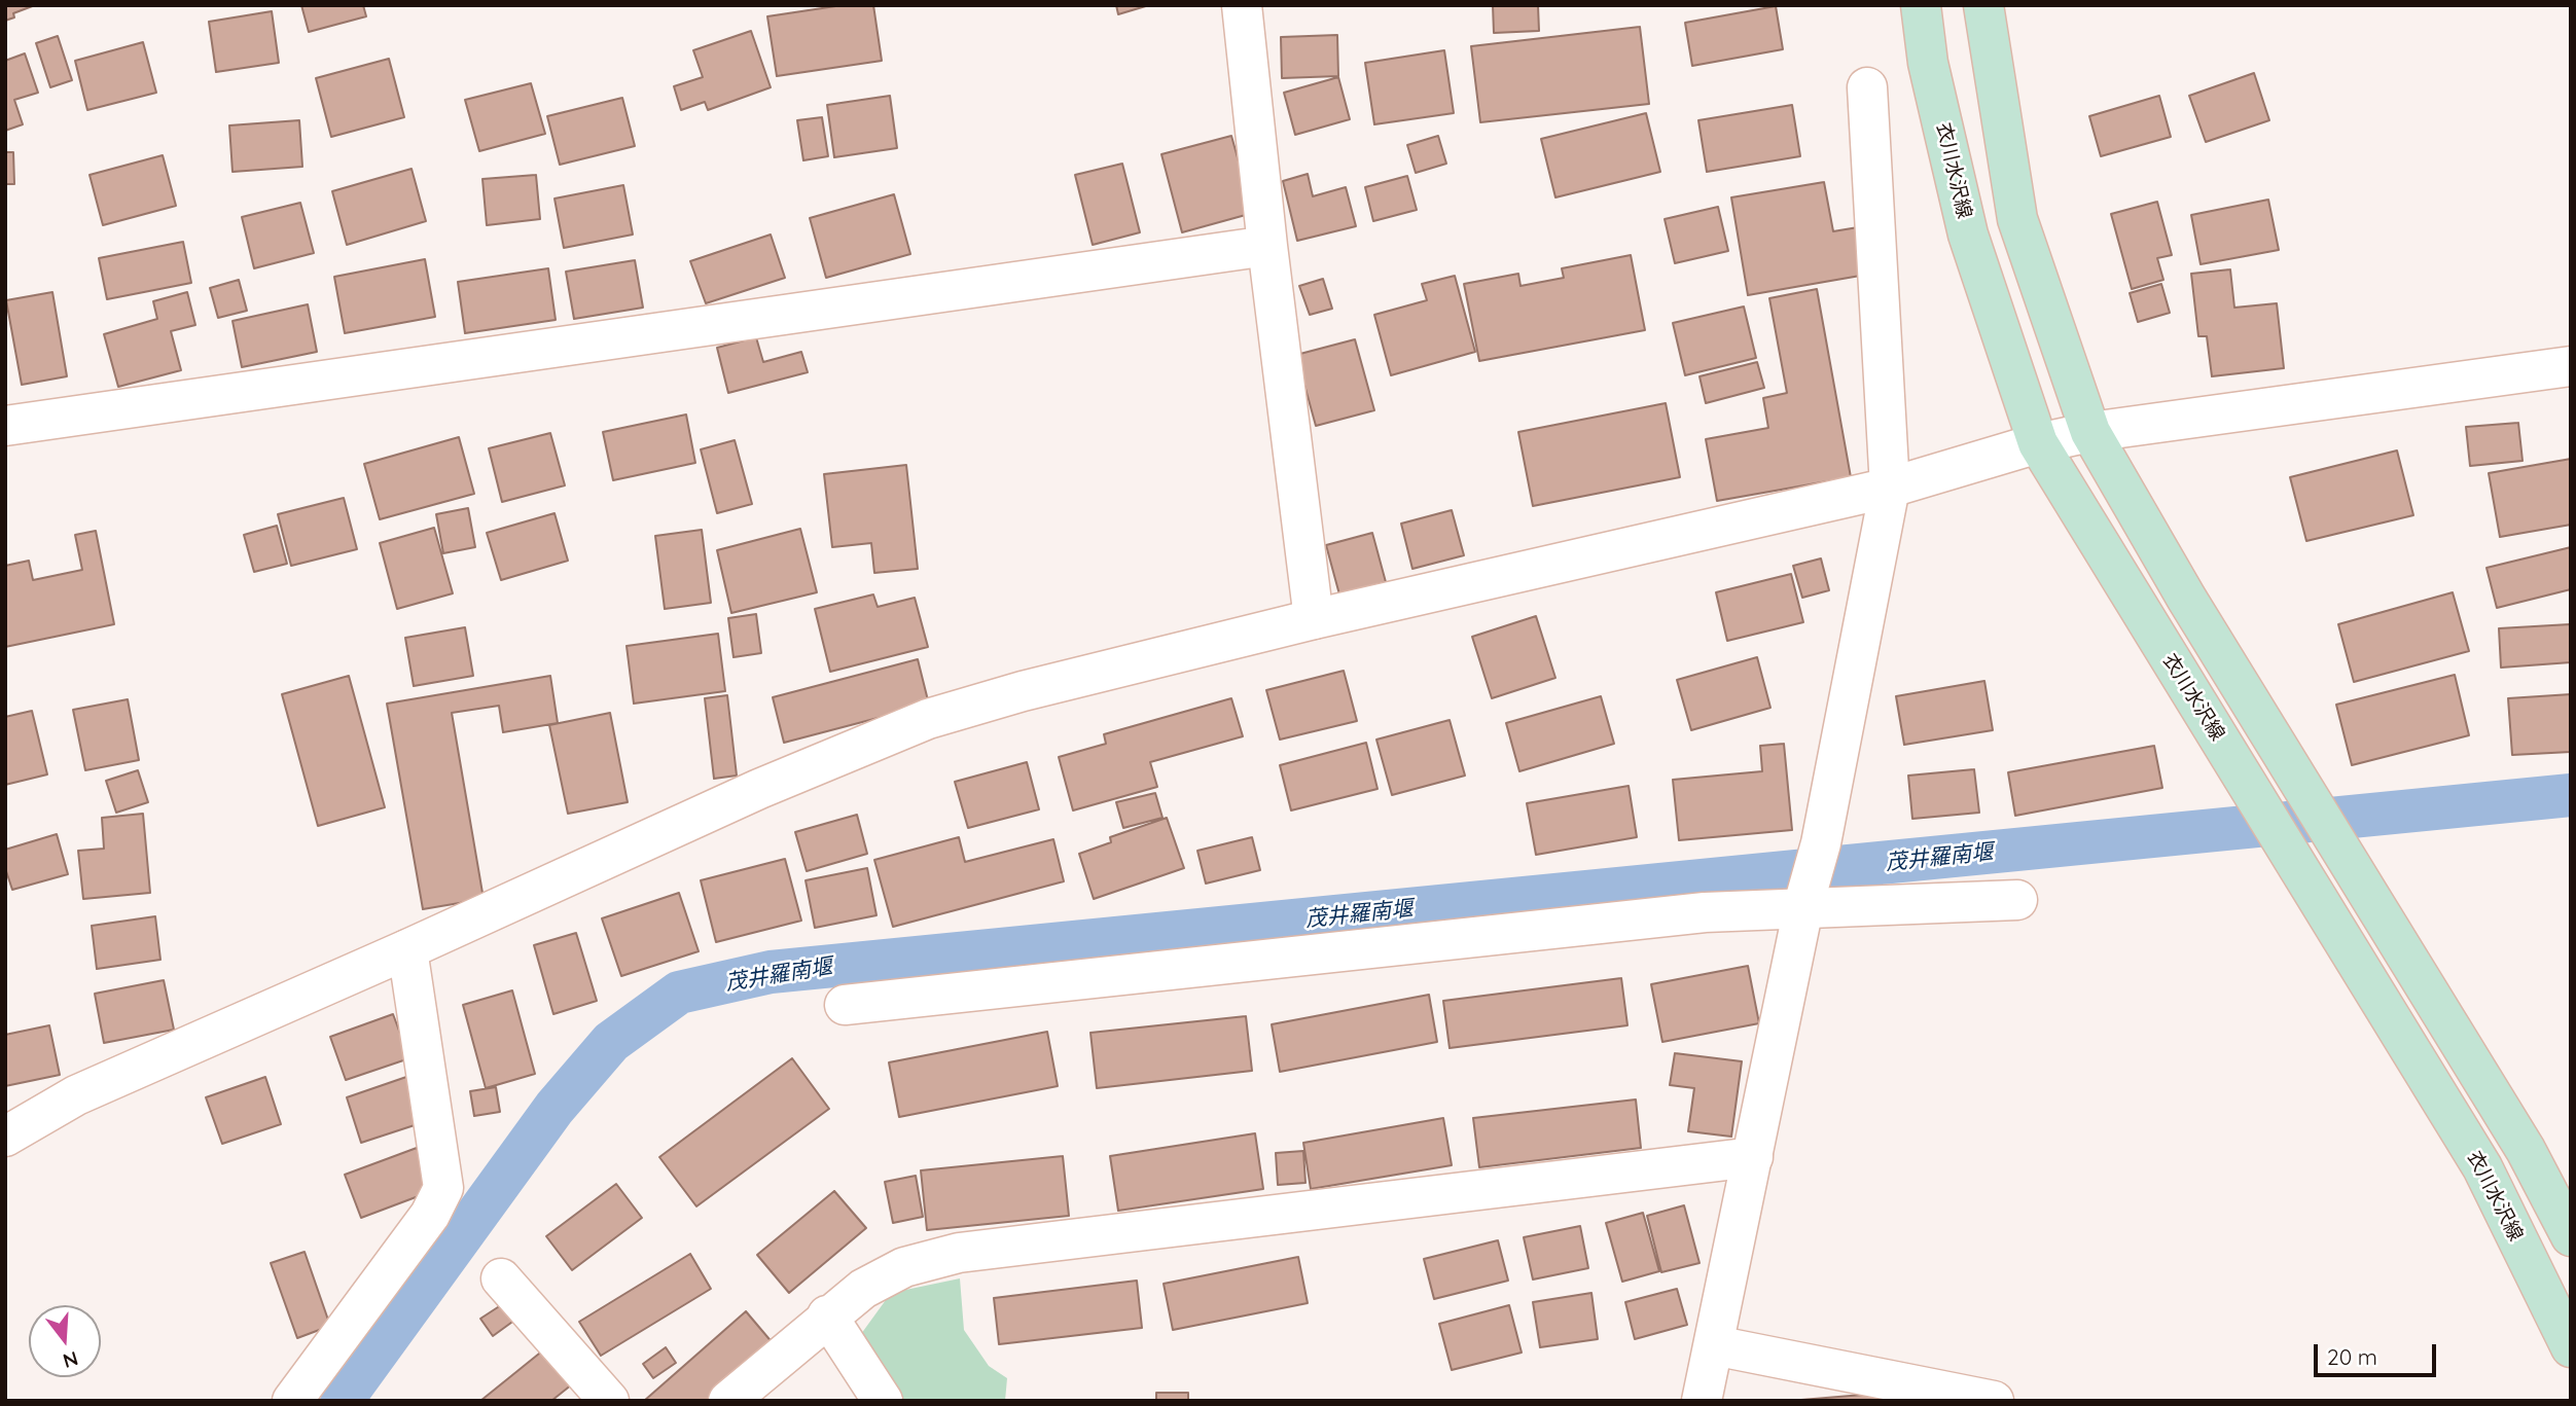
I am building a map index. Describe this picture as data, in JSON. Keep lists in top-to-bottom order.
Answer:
{
  "streets": {
    "main road": ["衣川水沢線"]
  },
  "water": ["茂井羅南堰"],
  "scale_bar": "20 m",
  "north": "bottom"
}
